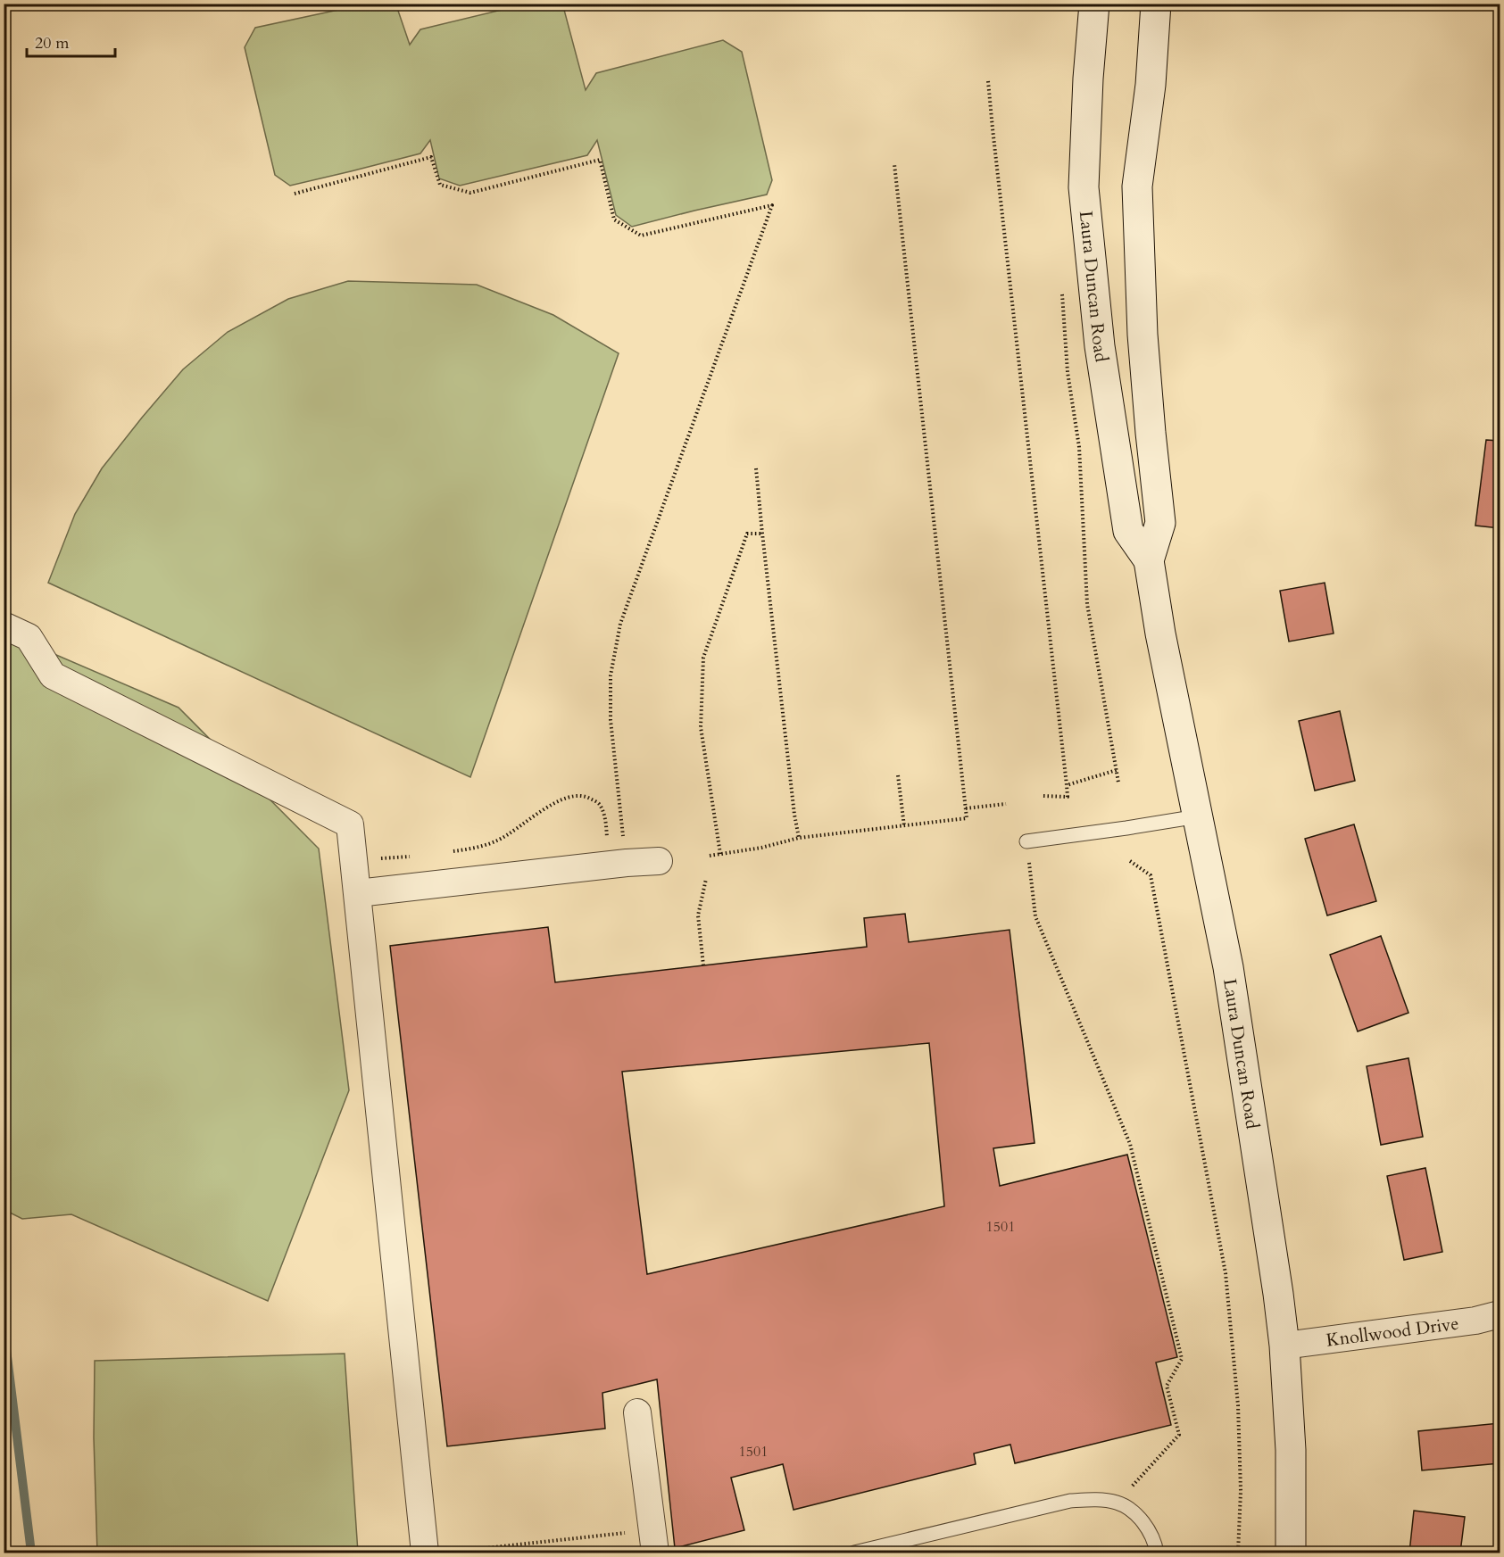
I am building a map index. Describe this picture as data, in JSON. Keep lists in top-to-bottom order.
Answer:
{
  "streets": {
    "street": ["Laura Duncan Road", "Knollwood Drive"]
  },
  "crossings": [
    ["Laura Duncan Road", "Knollwood Drive"]
  ],
  "house_numbers": ["1501", "1501"],
  "scale_bar": "20 m"
}
